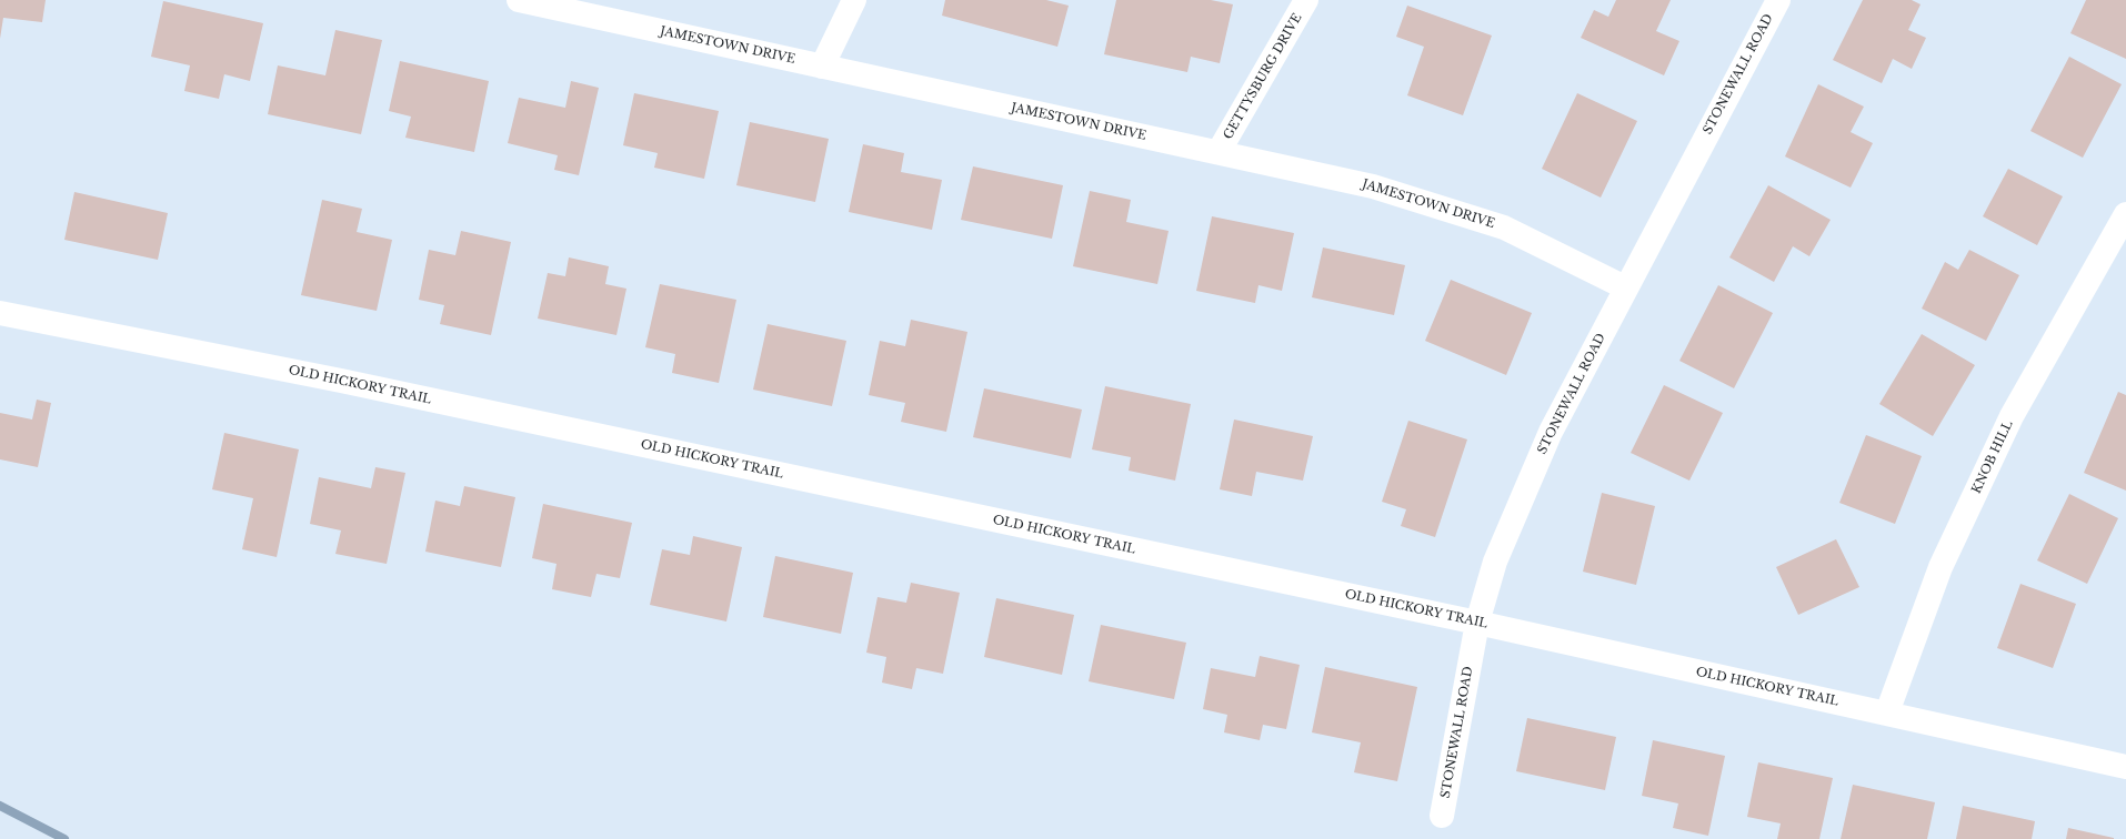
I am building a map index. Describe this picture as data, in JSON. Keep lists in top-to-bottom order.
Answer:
{
  "streets": {
    "street": [
      "JAMESTOWN DRIVE",
      "STONEWALL ROAD",
      "GETTYSBURG DRIVE",
      "OLD HICKORY TRAIL",
      "KNOB HILL"
    ]
  },
  "crossings": [
    ["JAMESTOWN DRIVE", "STONEWALL ROAD"],
    ["JAMESTOWN DRIVE", "GETTYSBURG DRIVE"],
    ["STONEWALL ROAD", "OLD HICKORY TRAIL"],
    ["OLD HICKORY TRAIL", "KNOB HILL"]
  ]
}
